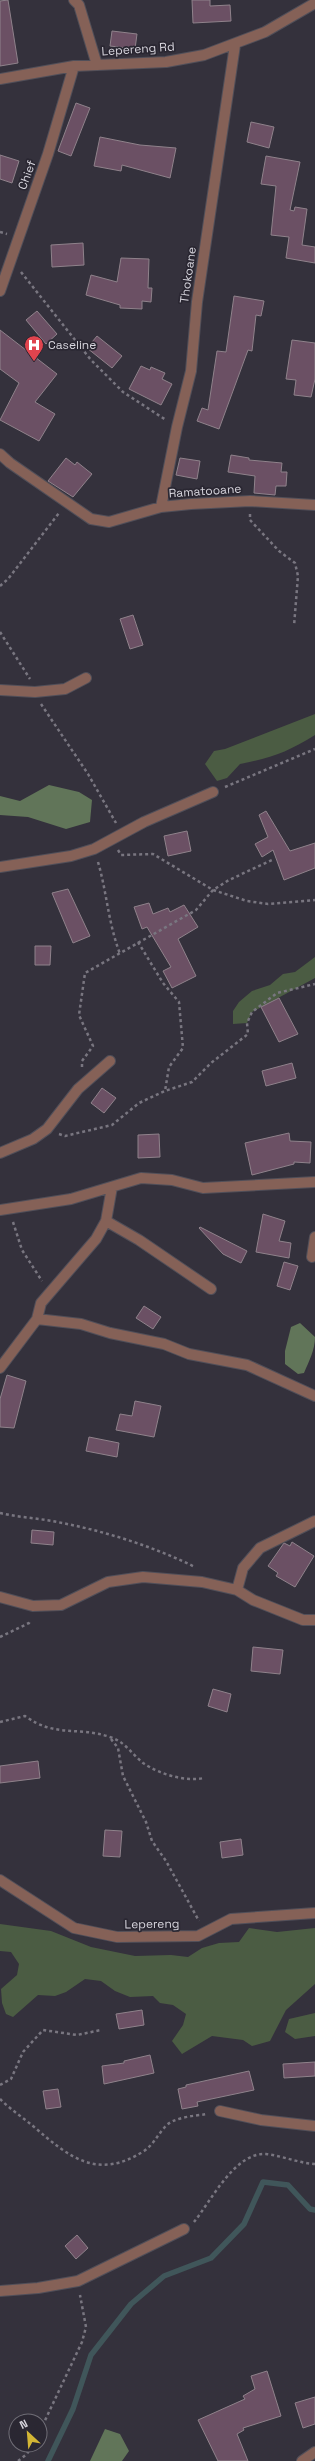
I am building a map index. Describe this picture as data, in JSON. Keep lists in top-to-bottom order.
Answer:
{
  "streets": {
    "street": [
      "Lepereng Rd",
      "Chief",
      "Thokoane",
      "Ramatooane",
      "Lepereng"
    ]
  },
  "crossings": [
    ["Lepereng Rd", "Chief"],
    ["Lepereng Rd", "Thokoane"],
    ["Thokoane", "Ramatooane"]
  ],
  "places": {
    "hospital": ["Caseline"]
  },
  "north": "top left"
}
